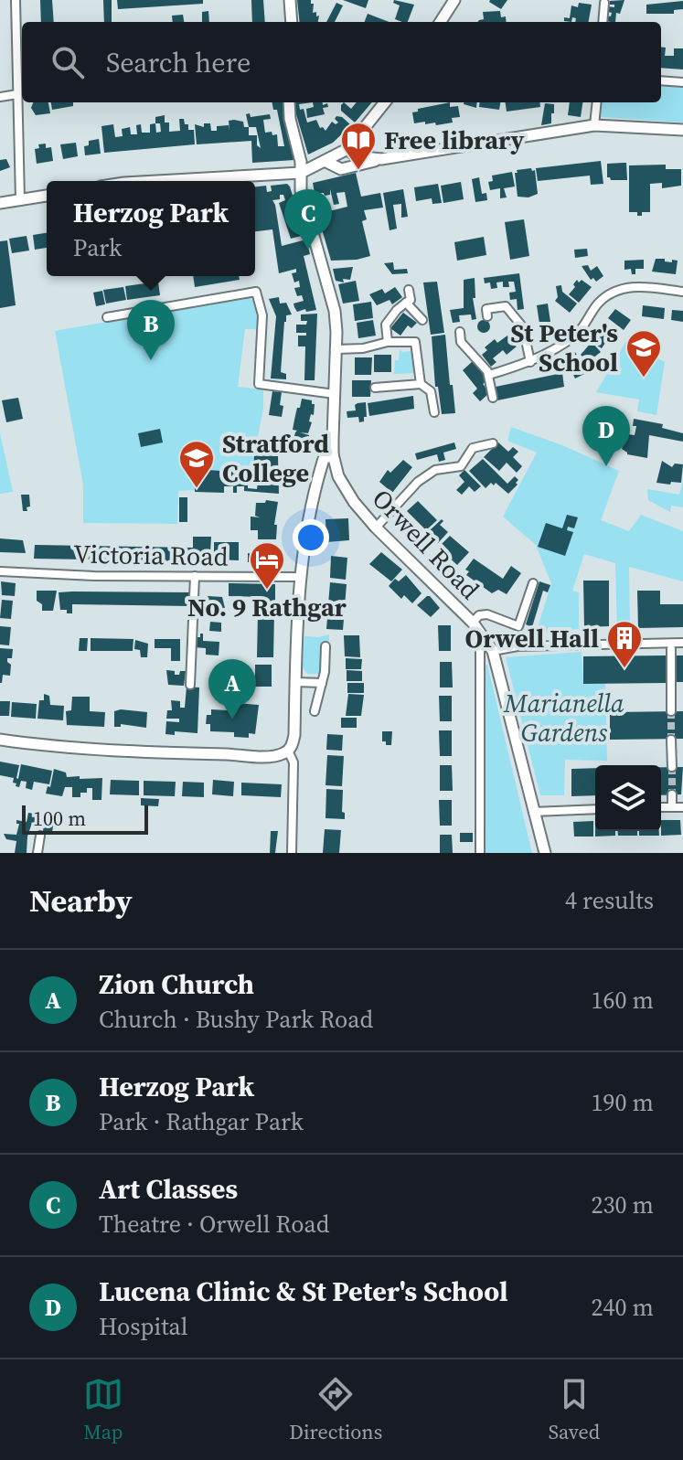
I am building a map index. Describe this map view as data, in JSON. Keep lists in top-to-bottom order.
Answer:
{
  "streets": {
    "street": ["Orwell Road", "Victoria Road"]
  },
  "parks": ["Marianella Gardens"],
  "places": {
    "library": ["Free library"],
    "school or university": ["St Peter's School", "Stratford College"],
    "hotel": ["No. 9 Rathgar"],
    "building": ["Orwell Hall"]
  },
  "scale_bar": "100 m",
  "page": {
    "search": "Search here",
    "popup": ["Herzog Park", "Park"],
    "pins": [
      "C",
      "B",
      "D",
      "A"
    ],
    "scale": "100 m",
    "heading": ["Nearby", "4 results"],
    "list": [
      {
        "mark": "A",
        "name": "Zion Church",
        "note": "Church · Bushy Park Road",
        "value": "160 m"
      },
      {
        "mark": "B",
        "name": "Herzog Park",
        "note": "Park · Rathgar Park",
        "value": "190 m"
      },
      {
        "mark": "C",
        "name": "Art Classes",
        "note": "Theatre · Orwell Road",
        "value": "230 m"
      },
      {
        "mark": "D",
        "name": "Lucena Clinic & St Peter's School",
        "note": "Hospital",
        "value": "240 m"
      }
    ],
    "nav": ["Map", "Directions", "Saved"]
  }
}
